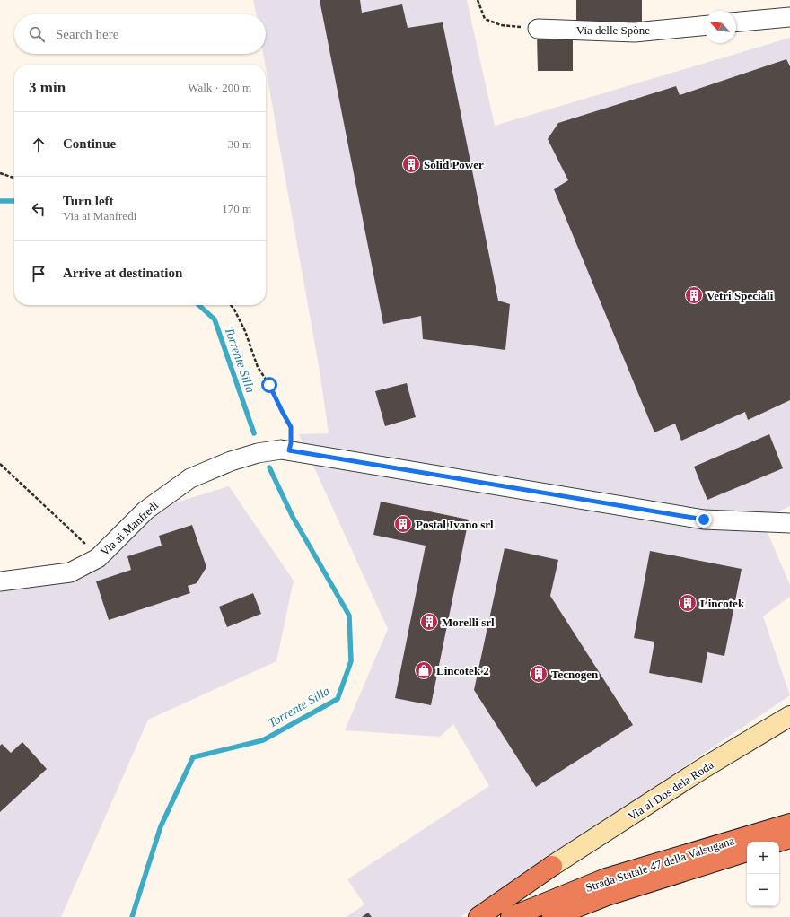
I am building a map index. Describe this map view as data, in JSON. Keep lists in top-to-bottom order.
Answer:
{
  "streets": {
    "highway": ["Strada Statale 47 della Valsugana"],
    "main road": ["Via al Dos dela Roda"],
    "street": ["Via delle Spòne", "Via ai Manfredi"]
  },
  "water": ["Torrente Silla"],
  "places": {
    "building": [
      "Solid Power",
      "Vetri Speciali",
      "Postal Ivano srl",
      "Lincotek",
      "Morelli srl",
      "Tecnogen"
    ],
    "shop": ["Lincotek 2"]
  },
  "north": "top left",
  "page": {
    "search": "Search here",
    "heading": ["3 min", "Walk · 200 m"],
    "list": [
      ["Continue", "30 m"],
      ["Turn left", "Via ai Manfredi", "170 m"],
      "Arrive at destination"
    ],
    "map_buttons": ["+", "−"]
  }
}
